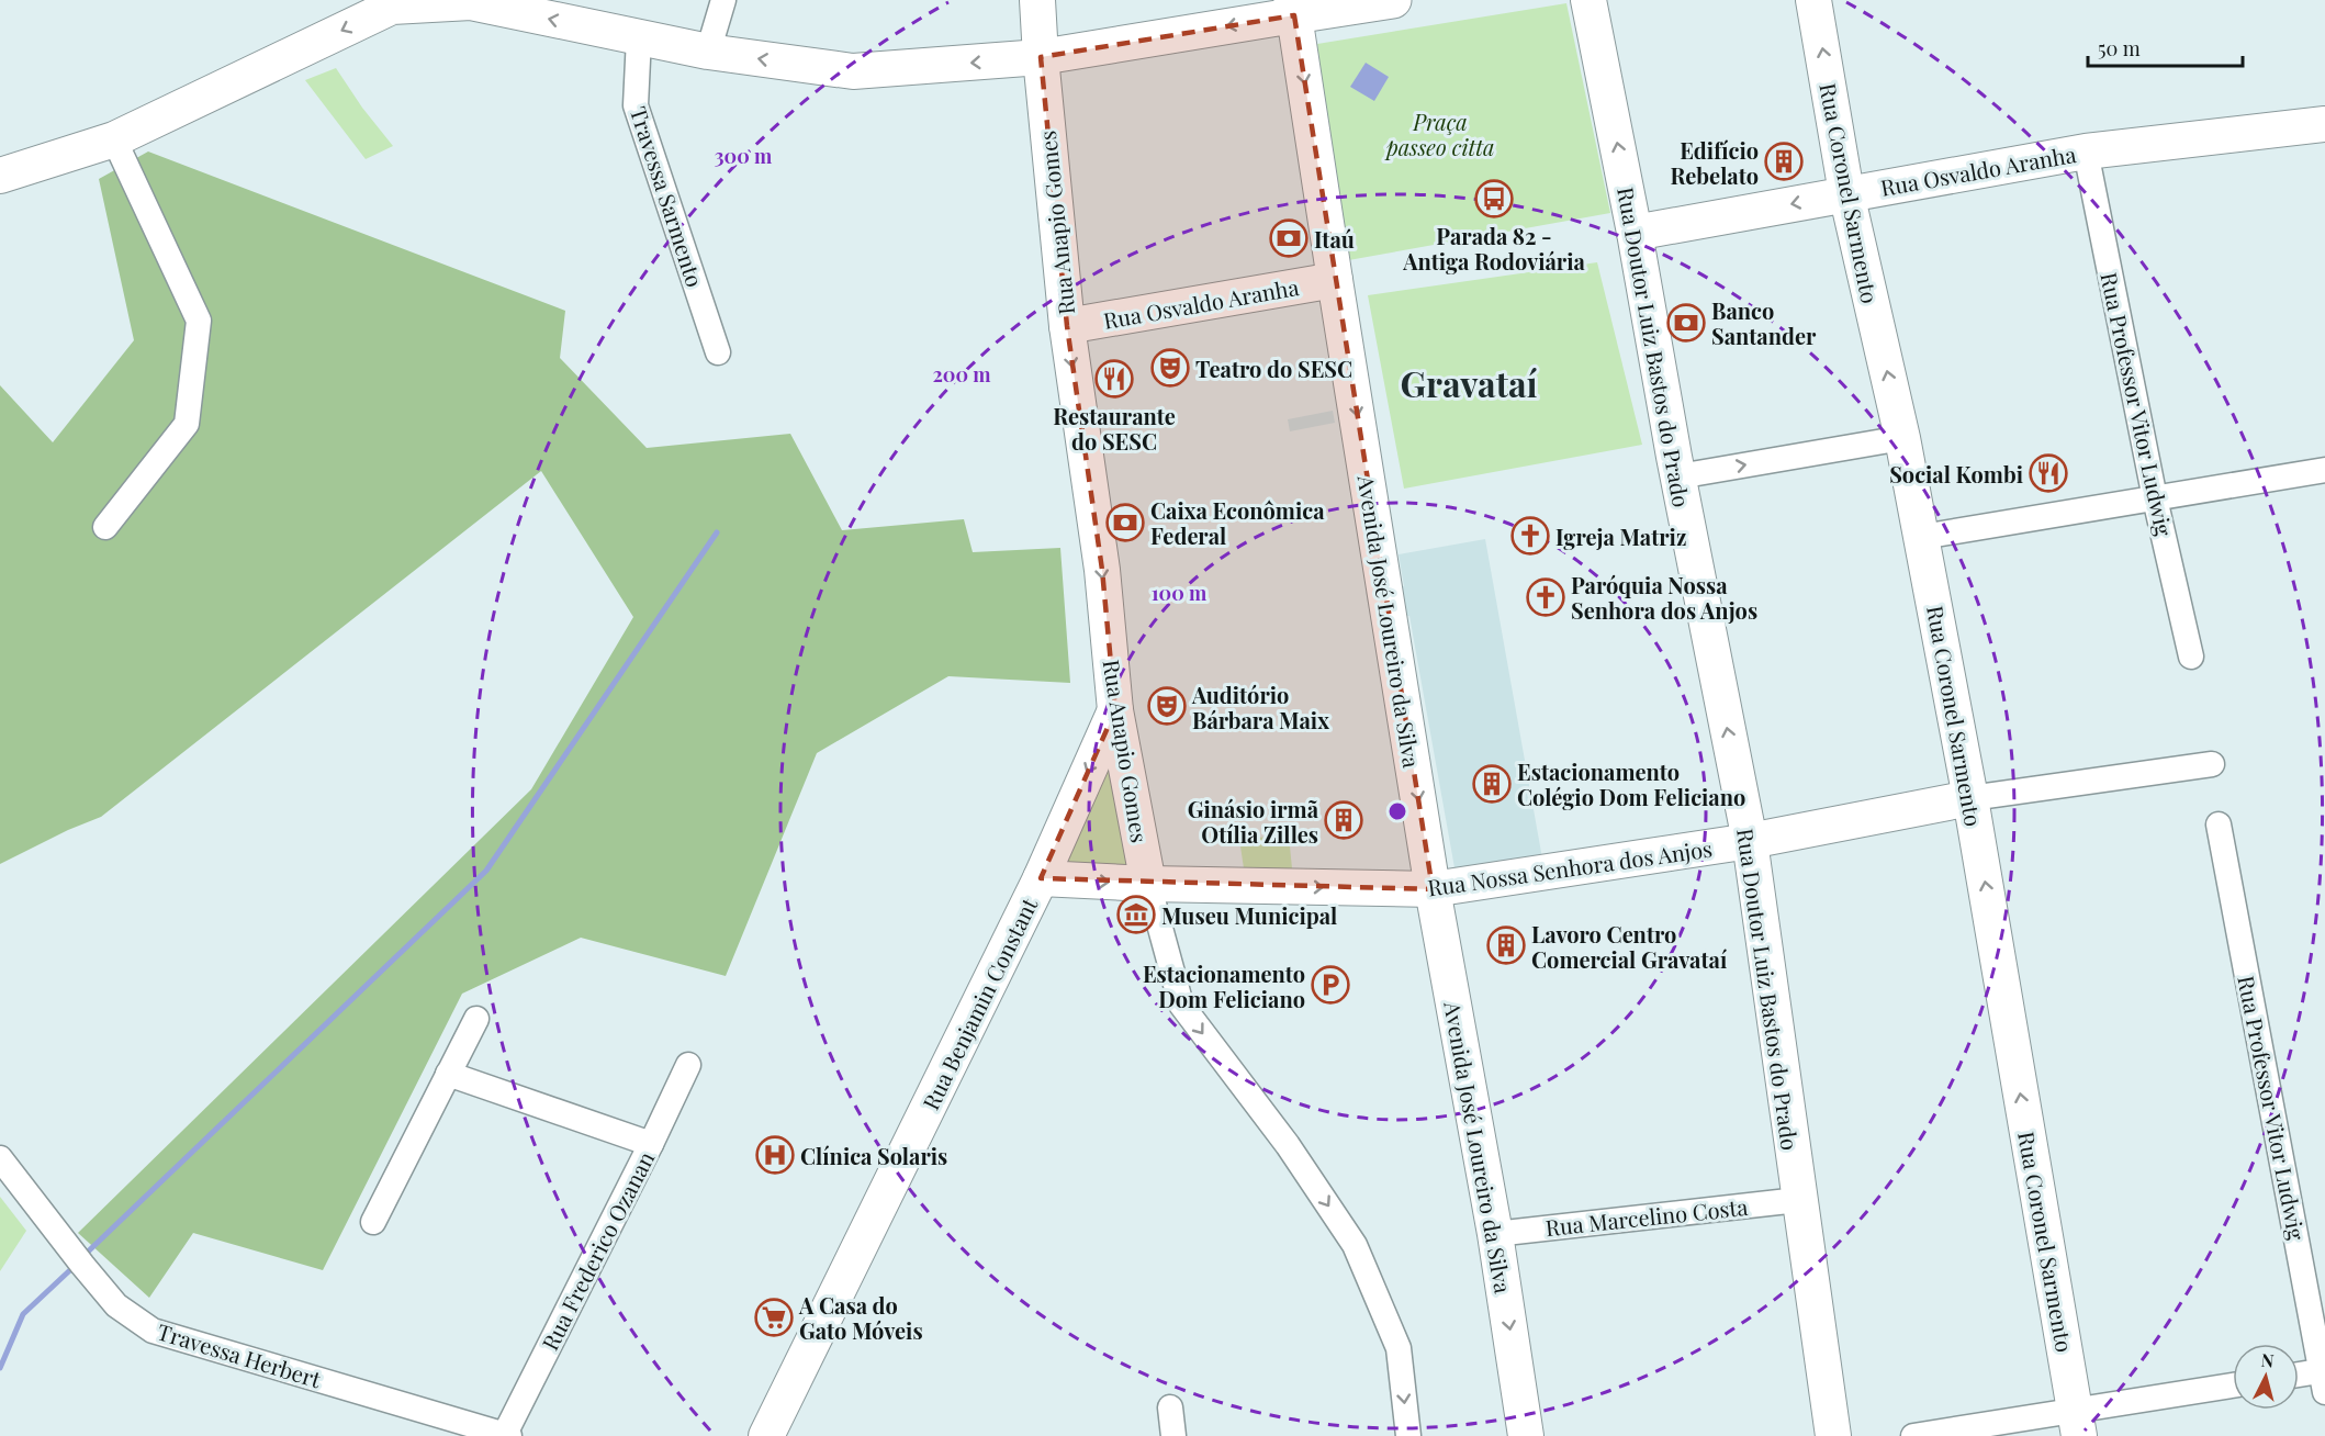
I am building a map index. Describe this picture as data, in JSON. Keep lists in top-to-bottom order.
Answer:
{
  "streets": {
    "street": [
      "Rua Osvaldo Aranha",
      "Rua Coronel Sarmento",
      "Travessa Sarmento",
      "Rua Anapio Gomes",
      "Rua Doutor Luiz Bastos do Prado",
      "Rua Professor Vitor Ludwig",
      "Avenida José Loureiro da Silva",
      "Rua Nossa Senhora dos Anjos",
      "Rua Benjamin Constant",
      "Rua Marcelino Costa",
      "Rua Frederico Ozanan",
      "Travessa Herbert"
    ]
  },
  "crossings": [
    ["Rua Osvaldo Aranha", "Rua Coronel Sarmento"],
    ["Rua Osvaldo Aranha", "Rua Anapio Gomes"],
    ["Rua Osvaldo Aranha", "Rua Doutor Luiz Bastos do Prado"],
    ["Rua Osvaldo Aranha", "Rua Professor Vitor Ludwig"],
    ["Rua Osvaldo Aranha", "Avenida José Loureiro da Silva"],
    ["Rua Coronel Sarmento", "Rua Nossa Senhora dos Anjos"],
    ["Rua Anapio Gomes", "Rua Nossa Senhora dos Anjos"],
    ["Rua Anapio Gomes", "Rua Benjamin Constant"],
    ["Rua Doutor Luiz Bastos do Prado", "Rua Nossa Senhora dos Anjos"],
    ["Rua Doutor Luiz Bastos do Prado", "Rua Marcelino Costa"],
    ["Avenida José Loureiro da Silva", "Rua Nossa Senhora dos Anjos"],
    ["Avenida José Loureiro da Silva", "Rua Marcelino Costa"],
    ["Rua Nossa Senhora dos Anjos", "Rua Benjamin Constant"],
    ["Rua Frederico Ozanan", "Travessa Herbert"]
  ],
  "one_way": [
    "Rua Coronel Sarmento",
    "Rua Anapio Gomes",
    "Rua Doutor Luiz Bastos do Prado",
    "Avenida José Loureiro da Silva"
  ],
  "districts": ["Gravataí"],
  "parks": ["Praça passeo citta"],
  "places": {
    "building": [
      "Edifício Rebelato",
      "Estacionamento Colégio Dom Feliciano",
      "Ginásio irmã Otília Zilles",
      "Lavoro Centro Comercial Gravataí"
    ],
    "bus stop": ["Parada 82 - Antiga Rodoviária"],
    "bank": ["Itaú", "Banco Santander", "Caixa Econômica Federal"],
    "theatre": ["Teatro do SESC", "Auditório Bárbara Maix"],
    "restaurant": ["Restaurante do SESC", "Social Kombi"],
    "church": ["Igreja Matriz", "Paróquia Nossa Senhora dos Anjos"],
    "museum": ["Museu Municipal"],
    "parking": ["Estacionamento Dom Feliciano"],
    "hospital": ["Clínica Solaris"],
    "supermarket": ["A Casa do Gato Móveis"]
  },
  "scale_bar": "50 m",
  "north": "top",
  "rings": ["300 m", "200 m", "100 m"]
}
